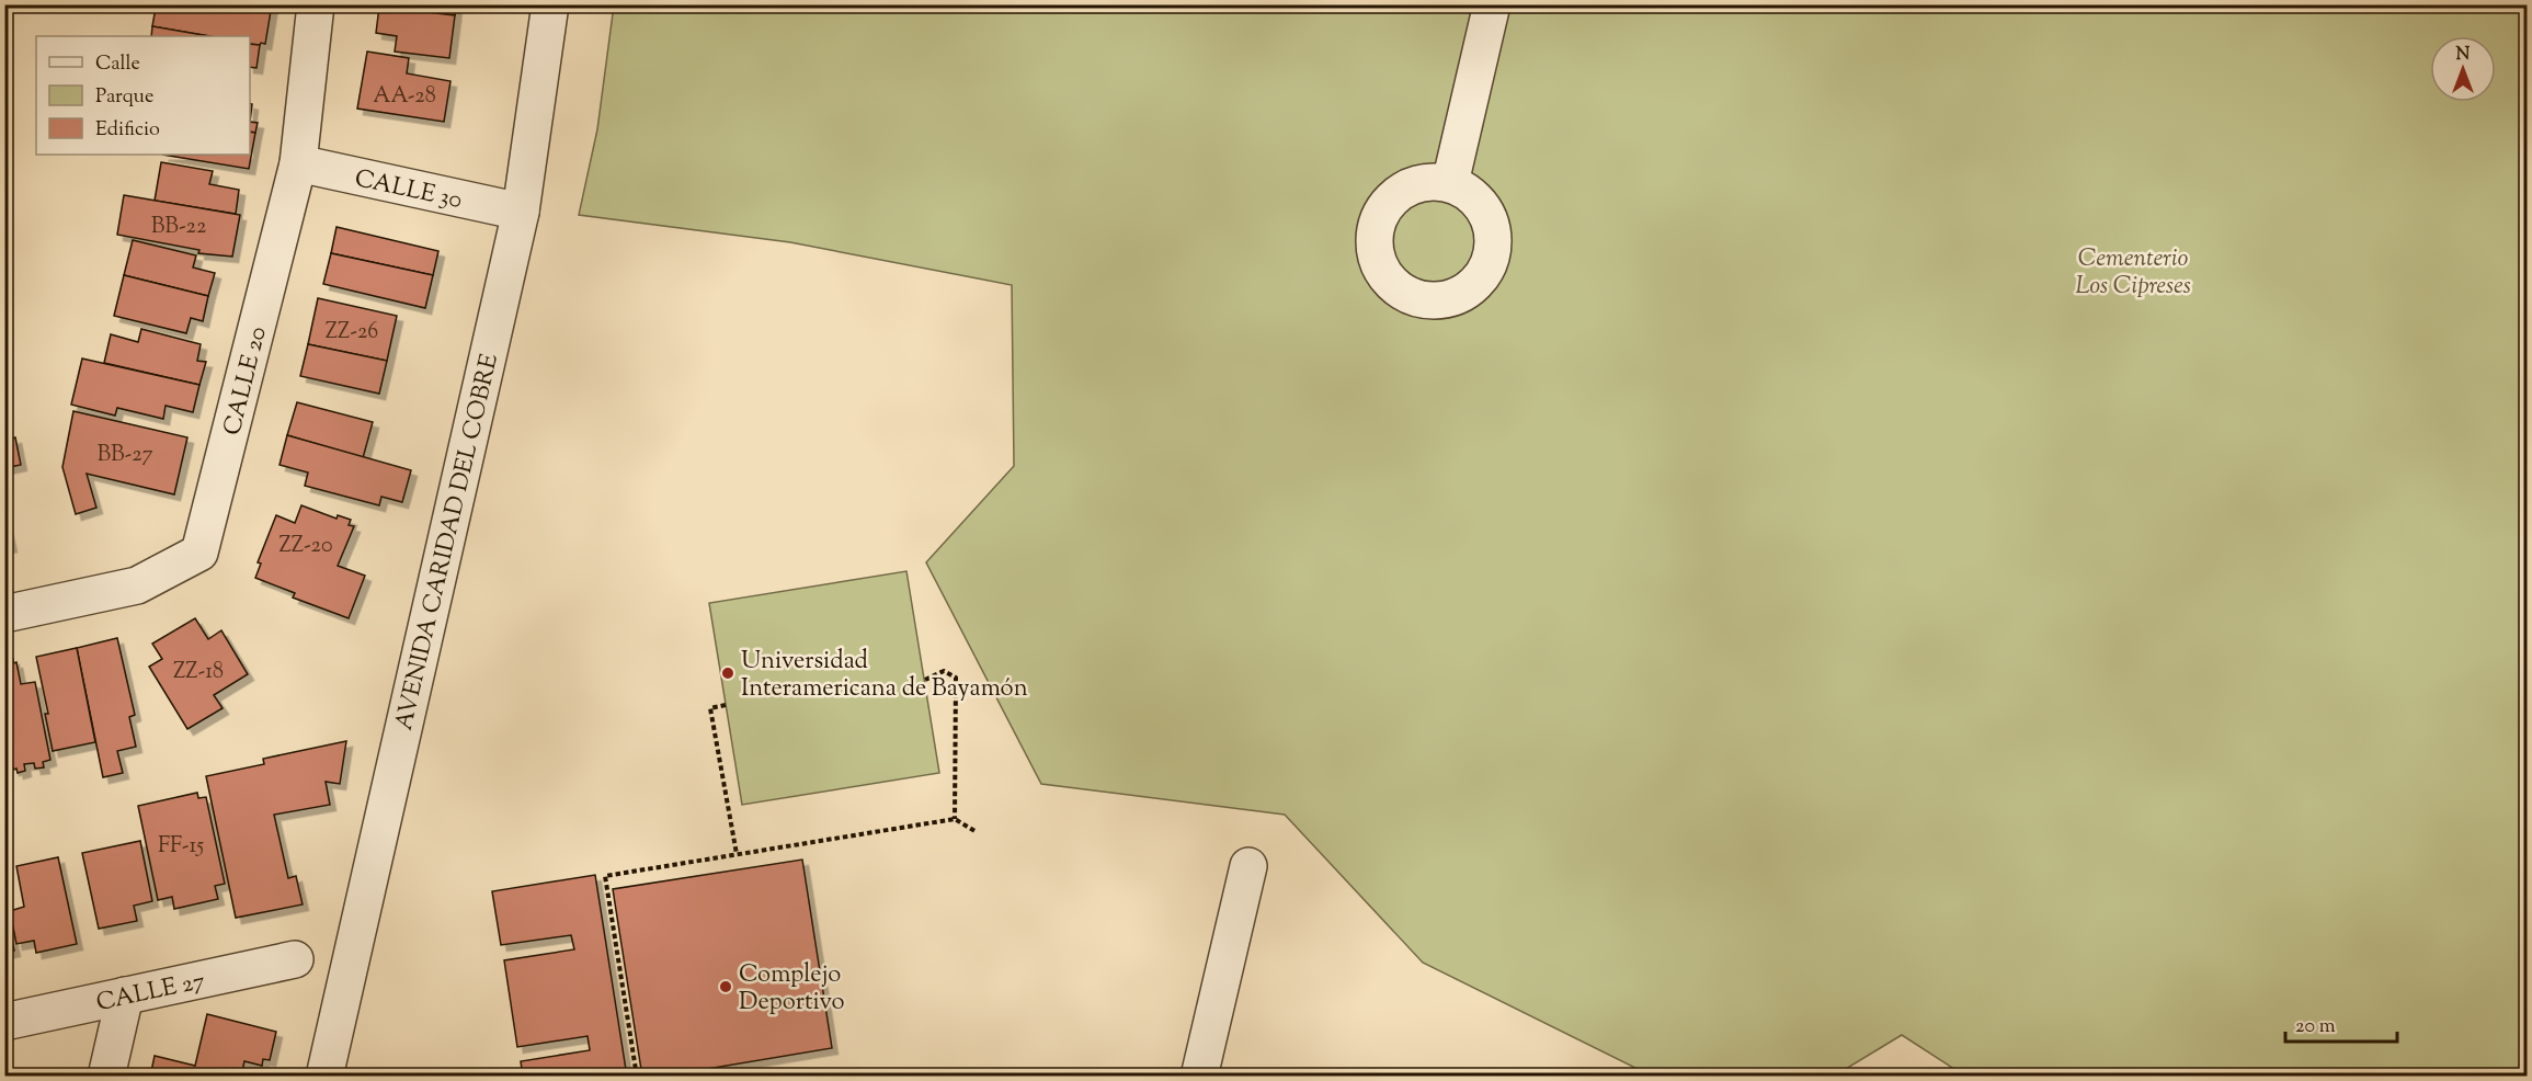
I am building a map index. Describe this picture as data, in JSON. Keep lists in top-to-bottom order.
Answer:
{
  "streets": {
    "street": [
      "CALLE 30",
      "CALLE 20",
      "AVENIDA CARIDAD DEL COBRE",
      "CALLE 27"
    ]
  },
  "crossings": [
    ["CALLE 30", "CALLE 20"],
    ["CALLE 30", "AVENIDA CARIDAD DEL COBRE"]
  ],
  "parks": ["Cementerio Los Cipreses"],
  "places": ["Universidad Interamericana de Bayamón", "Complejo Deportivo"],
  "house_numbers": [
    "AA-28",
    "BB-22",
    "ZZ-26",
    "BB-27",
    "ZZ-20",
    "ZZ-18",
    "FF-15"
  ],
  "legend": ["Calle", "Parque", "Edificio"],
  "scale_bar": "20 m",
  "north": "top"
}
